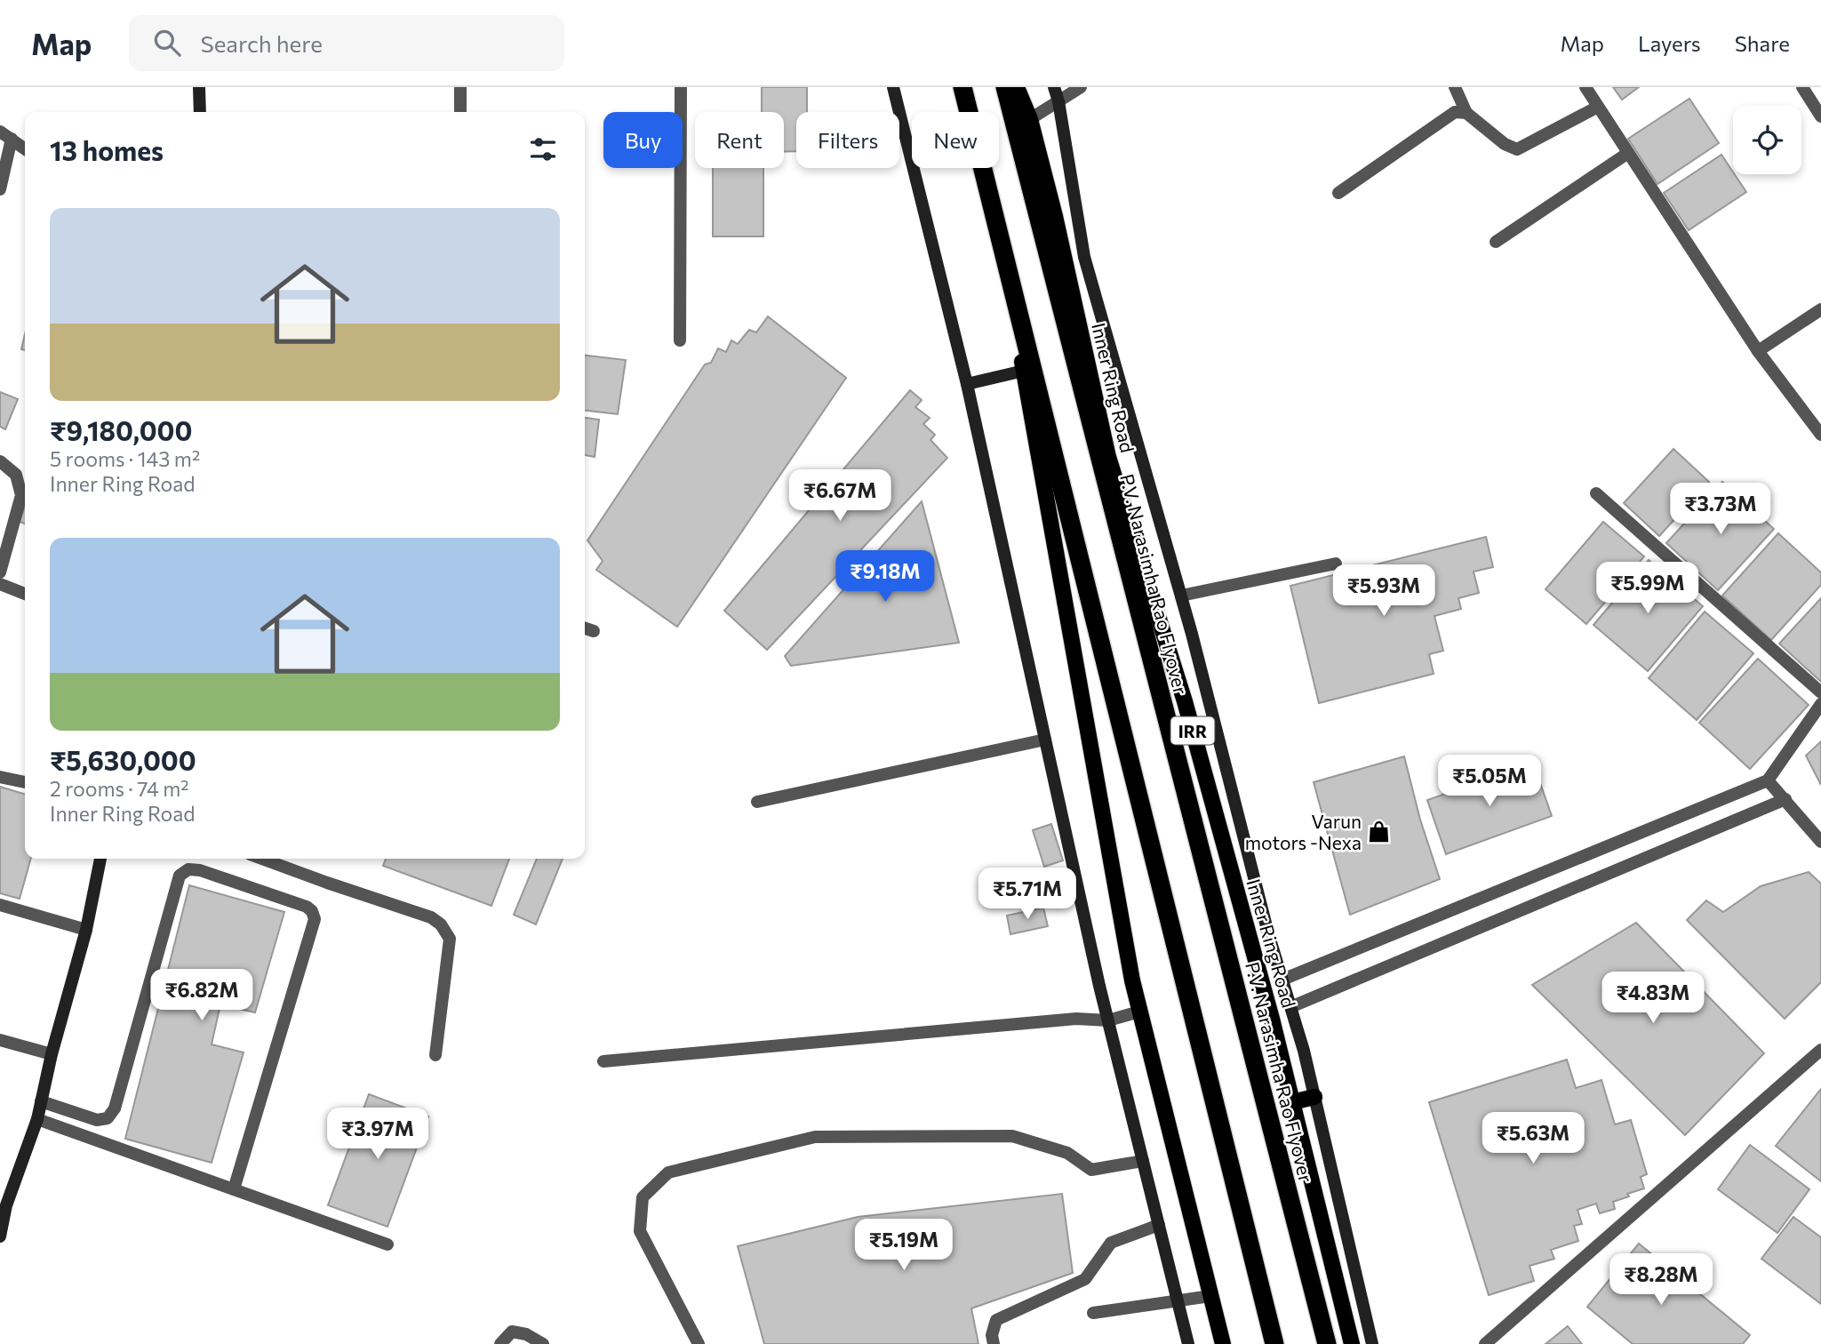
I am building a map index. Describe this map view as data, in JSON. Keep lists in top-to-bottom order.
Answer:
{
  "streets": {
    "highway": ["P.V. Narasimha Rao Flyover"],
    "main road": ["Inner Ring Road", "IRR"]
  },
  "places": {
    "shop": ["Varun motors -Nexa"]
  },
  "page": {
    "header": "Map",
    "search": "Search here",
    "nav": ["Map", "Layers", "Share"],
    "chip": [
      "Buy",
      "Rent",
      "Filters",
      "New"
    ],
    "heading": "13 homes",
    "list": [
      {
        "name": "₹9,180,000",
        "note": "5 rooms · 143 m² · Inner Ring Road"
      },
      {
        "name": "₹5,630,000",
        "note": "2 rooms · 74 m² · Inner Ring Road"
      }
    ],
    "price": [
      "₹6.67M",
      "₹3.73M",
      "₹9.18M",
      "₹5.99M",
      "₹5.93M",
      "₹5.05M",
      "₹5.71M",
      "₹6.82M",
      "₹4.83M",
      "₹3.97M",
      "₹5.63M",
      "₹5.19M",
      "₹8.28M"
    ]
  }
}
